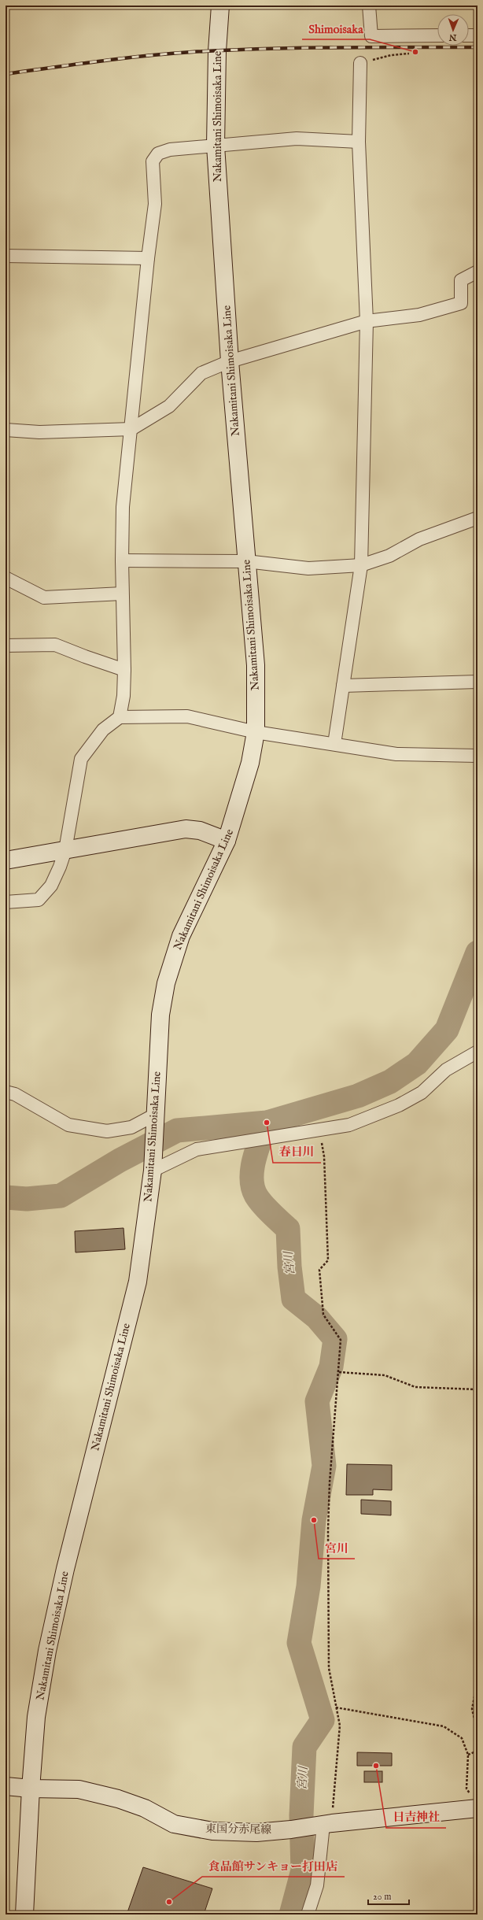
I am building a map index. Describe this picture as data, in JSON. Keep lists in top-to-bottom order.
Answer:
{
  "streets": {
    "main road": ["Nakamitani Shimoisaka Line", "東国分赤尾線"]
  },
  "crossings": [
    ["Nakamitani Shimoisaka Line", "東国分赤尾線"]
  ],
  "water": ["宮川"],
  "places": [
    "Shimoisaka",
    "春日川",
    "宮川",
    "日吉神社",
    "食品館サンキョー打田店"
  ],
  "scale_bar": "20 m",
  "north": "bottom"
}
